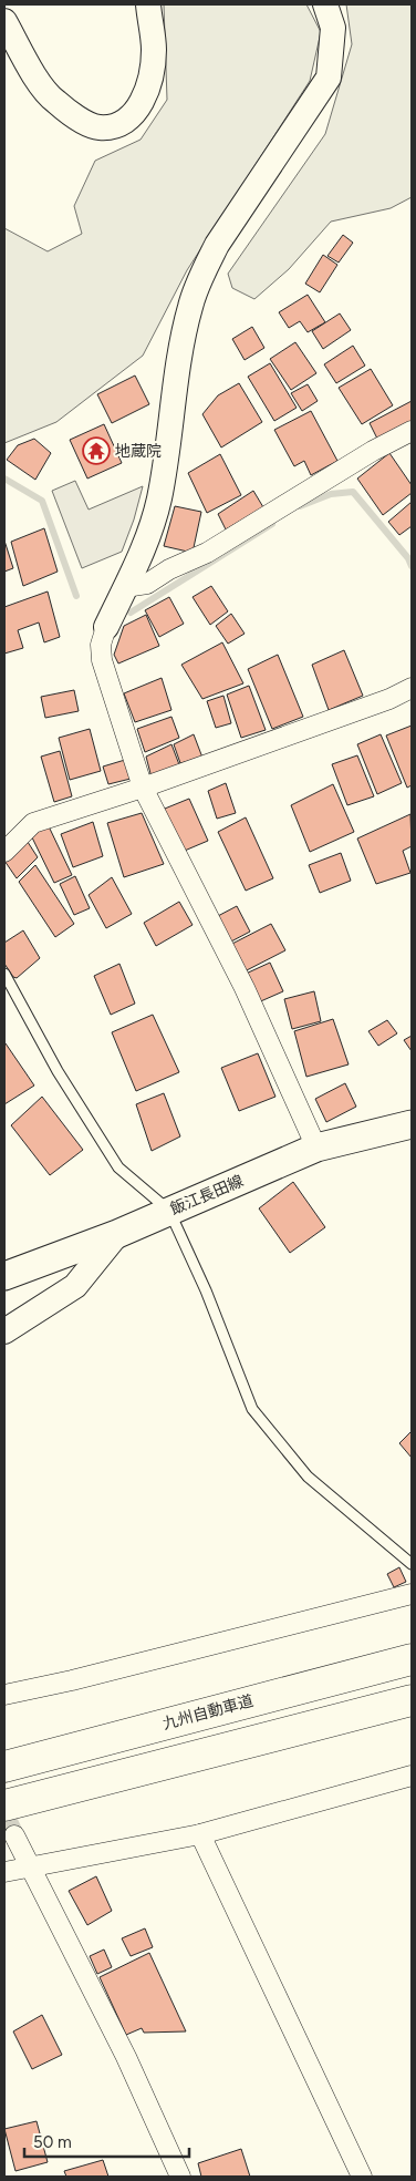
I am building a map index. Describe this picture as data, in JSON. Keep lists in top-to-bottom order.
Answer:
{
  "streets": {
    "highway": ["九州自動車道"],
    "main road": ["飯江長田線"]
  },
  "places": {
    "temple": ["地蔵院"]
  },
  "scale_bar": "50 m"
}
